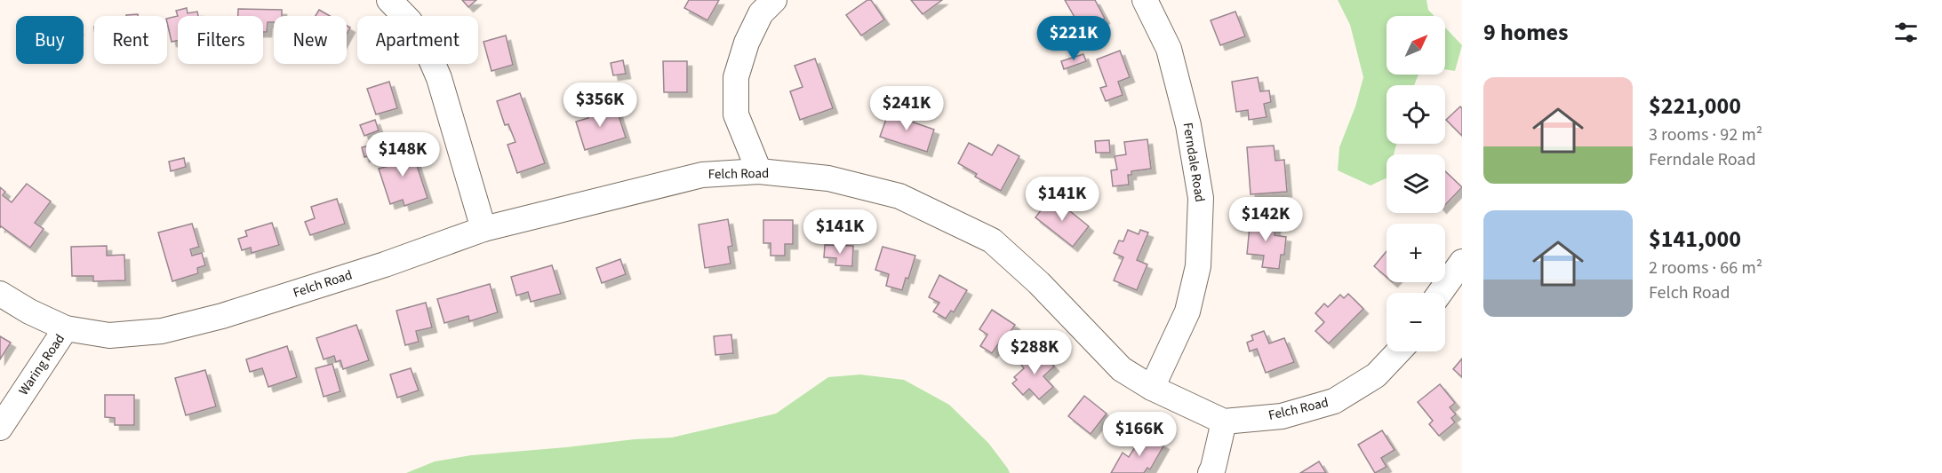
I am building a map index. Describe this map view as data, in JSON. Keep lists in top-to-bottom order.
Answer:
{
  "streets": {
    "street": ["Ferndale Road", "Felch Road", "Waring Road"]
  },
  "crossings": [
    ["Ferndale Road", "Felch Road"],
    ["Felch Road", "Waring Road"]
  ],
  "north": "top right",
  "page": {
    "heading": "9 homes",
    "map_buttons": ["+", "−"],
    "price": [
      "$221K",
      "$356K",
      "$241K",
      "$148K",
      "$141K",
      "$142K",
      "$141K",
      "$288K",
      "$166K"
    ],
    "chip": [
      "Buy",
      "Rent",
      "Filters",
      "New",
      "Apartment"
    ],
    "list": [
      {
        "name": "$221,000",
        "note": "3 rooms · 92 m² · Ferndale Road"
      },
      {
        "name": "$141,000",
        "note": "2 rooms · 66 m² · Felch Road"
      }
    ]
  }
}
